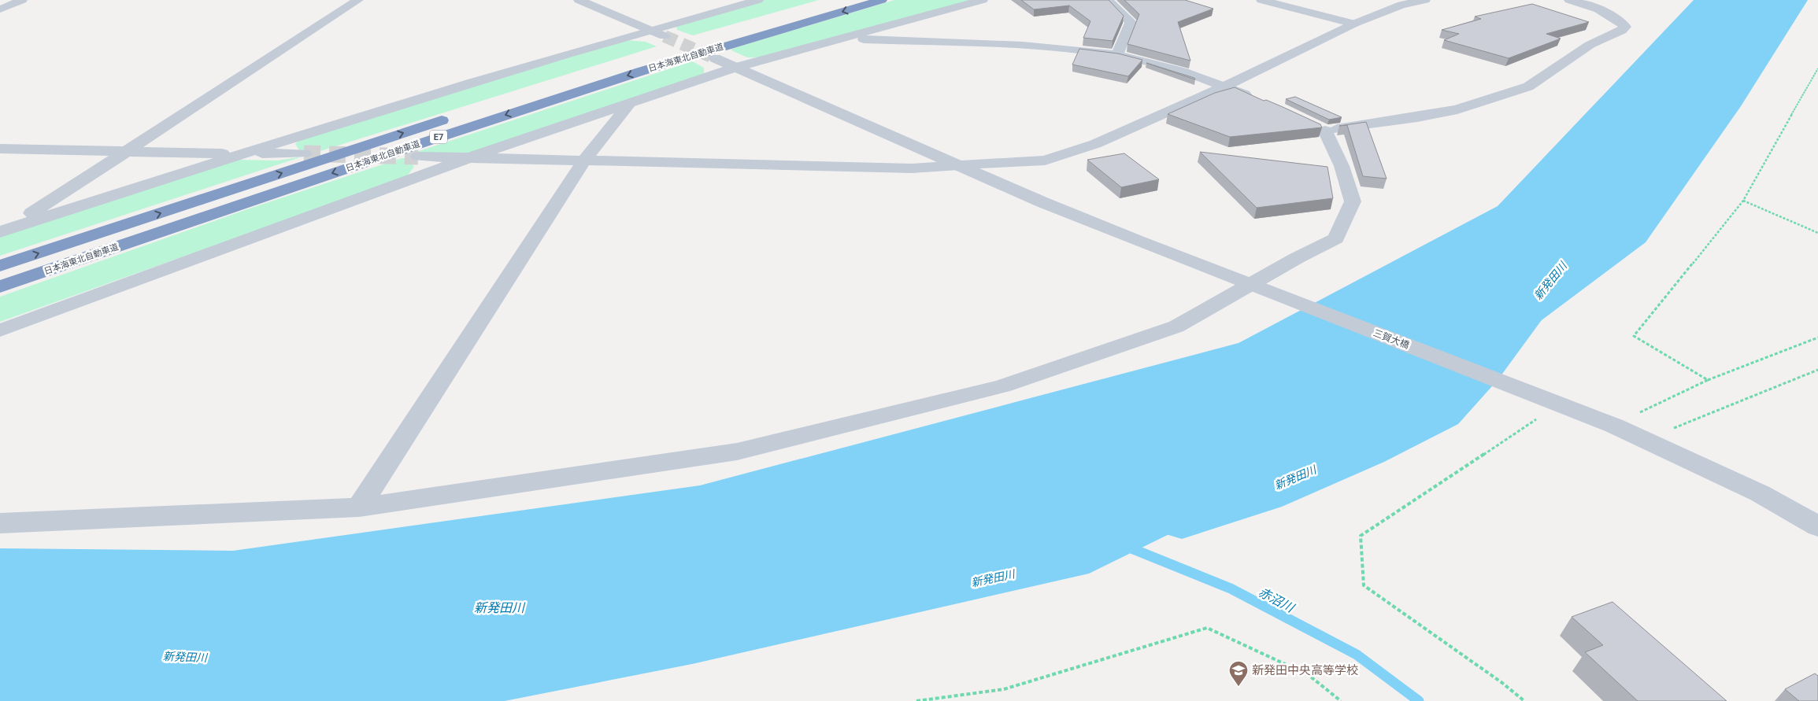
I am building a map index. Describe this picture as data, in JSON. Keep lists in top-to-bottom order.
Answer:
{
  "streets": {
    "highway": ["日本海東北自動車道", "E7"],
    "street": ["三賀大橋"]
  },
  "water": ["新発田川", "赤沼川"],
  "places": {
    "school or university": ["新発田中央高等学校"]
  }
}
